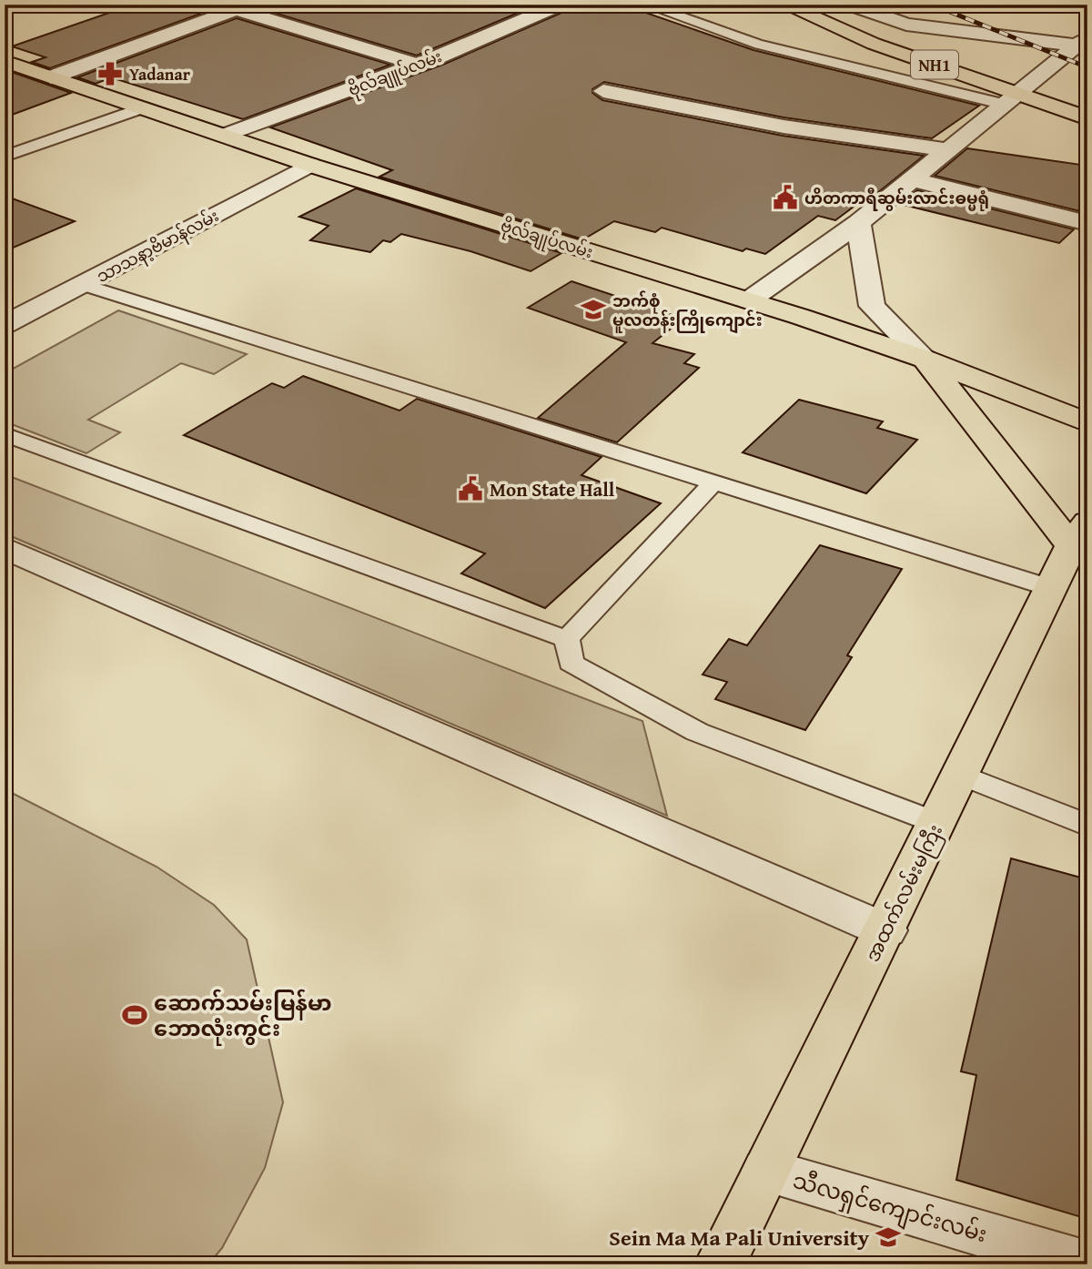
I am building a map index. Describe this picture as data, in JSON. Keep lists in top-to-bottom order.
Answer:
{
  "streets": {
    "main road": ["NH1", "ဗိုလ်ချုပ်လမ်း", "အထက်လမ်းမကြီး"],
    "street": ["ဗိုလ်ချူပ်လမ်း", "သာသနာ့ဗိမာန်လမ်း", "သီလရှင်ကျောင်းလမ်း"]
  },
  "crossings": [
    ["ဗိုလ်ချူပ်လမ်း", "ဗိုလ်ချုပ်လမ်း"],
    ["ဗိုလ်ချုပ်လမ်း", "သာသနာ့ဗိမာန်လမ်း"],
    ["အထက်လမ်းမကြီး", "သီလရှင်ကျောင်းလမ်း"]
  ],
  "places": {
    "pharmacy": ["Yadanar"],
    "public building": ["ဟိတကာရီဆွမ်းလာင်းဓမ္မရုံ", "Mon State Hall"],
    "school or university": ["ဘက်စုံ မူလတန်းကြိုကျောင်း", "Sein Ma Ma Pali University"],
    "sports": ["ဆောက်သမ်းမြန်မာ ဘောလုံးကွင်း"]
  }
}
